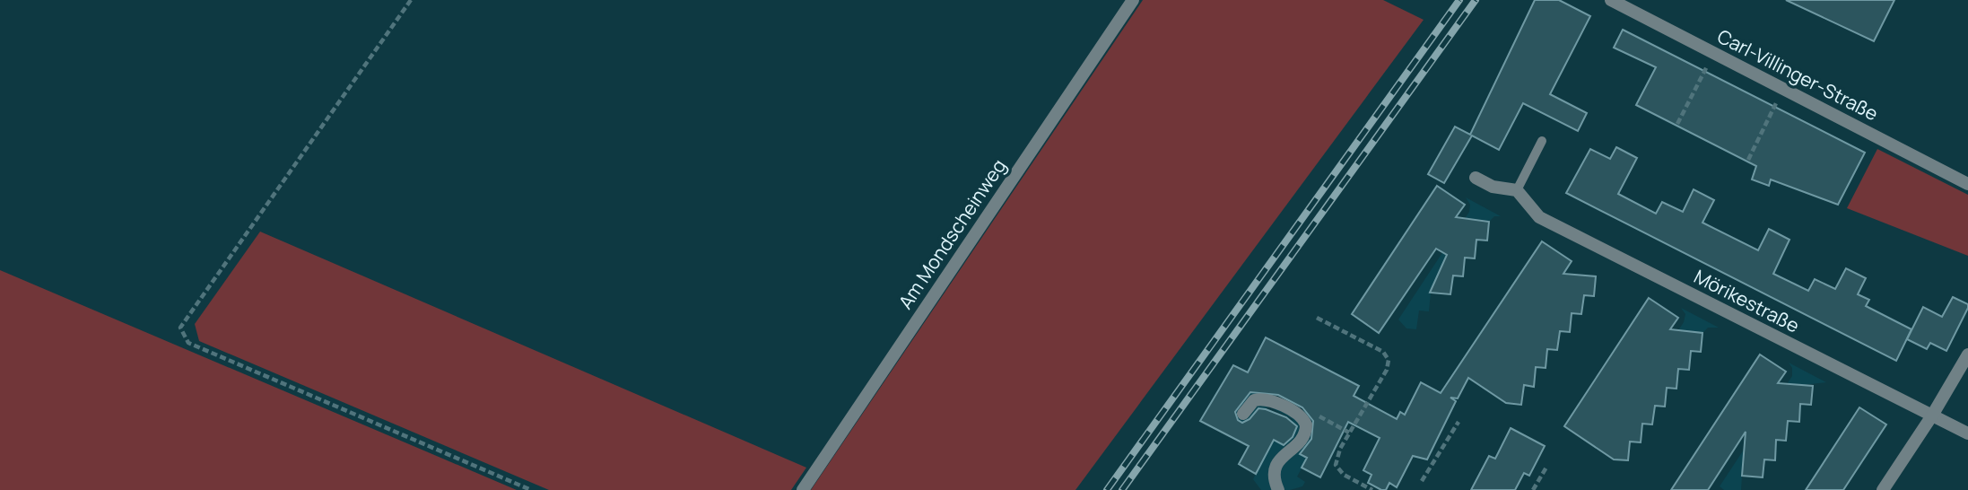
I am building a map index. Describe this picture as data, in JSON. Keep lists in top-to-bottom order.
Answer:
{
  "streets": {
    "street": ["Carl-Villinger-Straße", "Am Mondscheinweg", "Mörikestraße"]
  }
}
